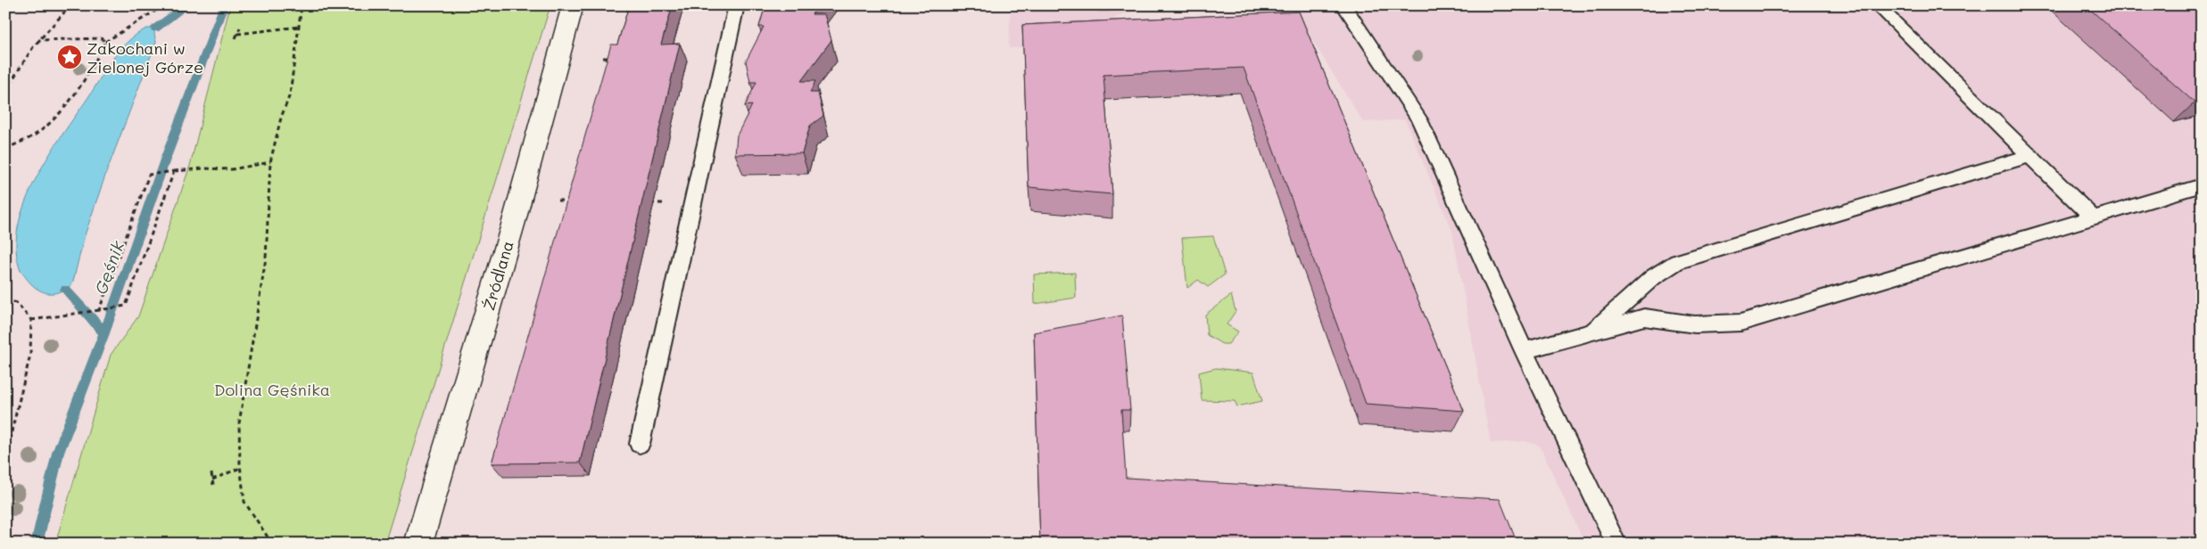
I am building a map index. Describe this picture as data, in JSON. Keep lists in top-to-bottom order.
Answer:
{
  "streets": {
    "street": ["Źródlana"]
  },
  "water": ["Gęśnik"],
  "parks": ["Dolina Gęśnika"],
  "places": {
    "place": ["Zakochani w Zielonej Górze"]
  }
}
